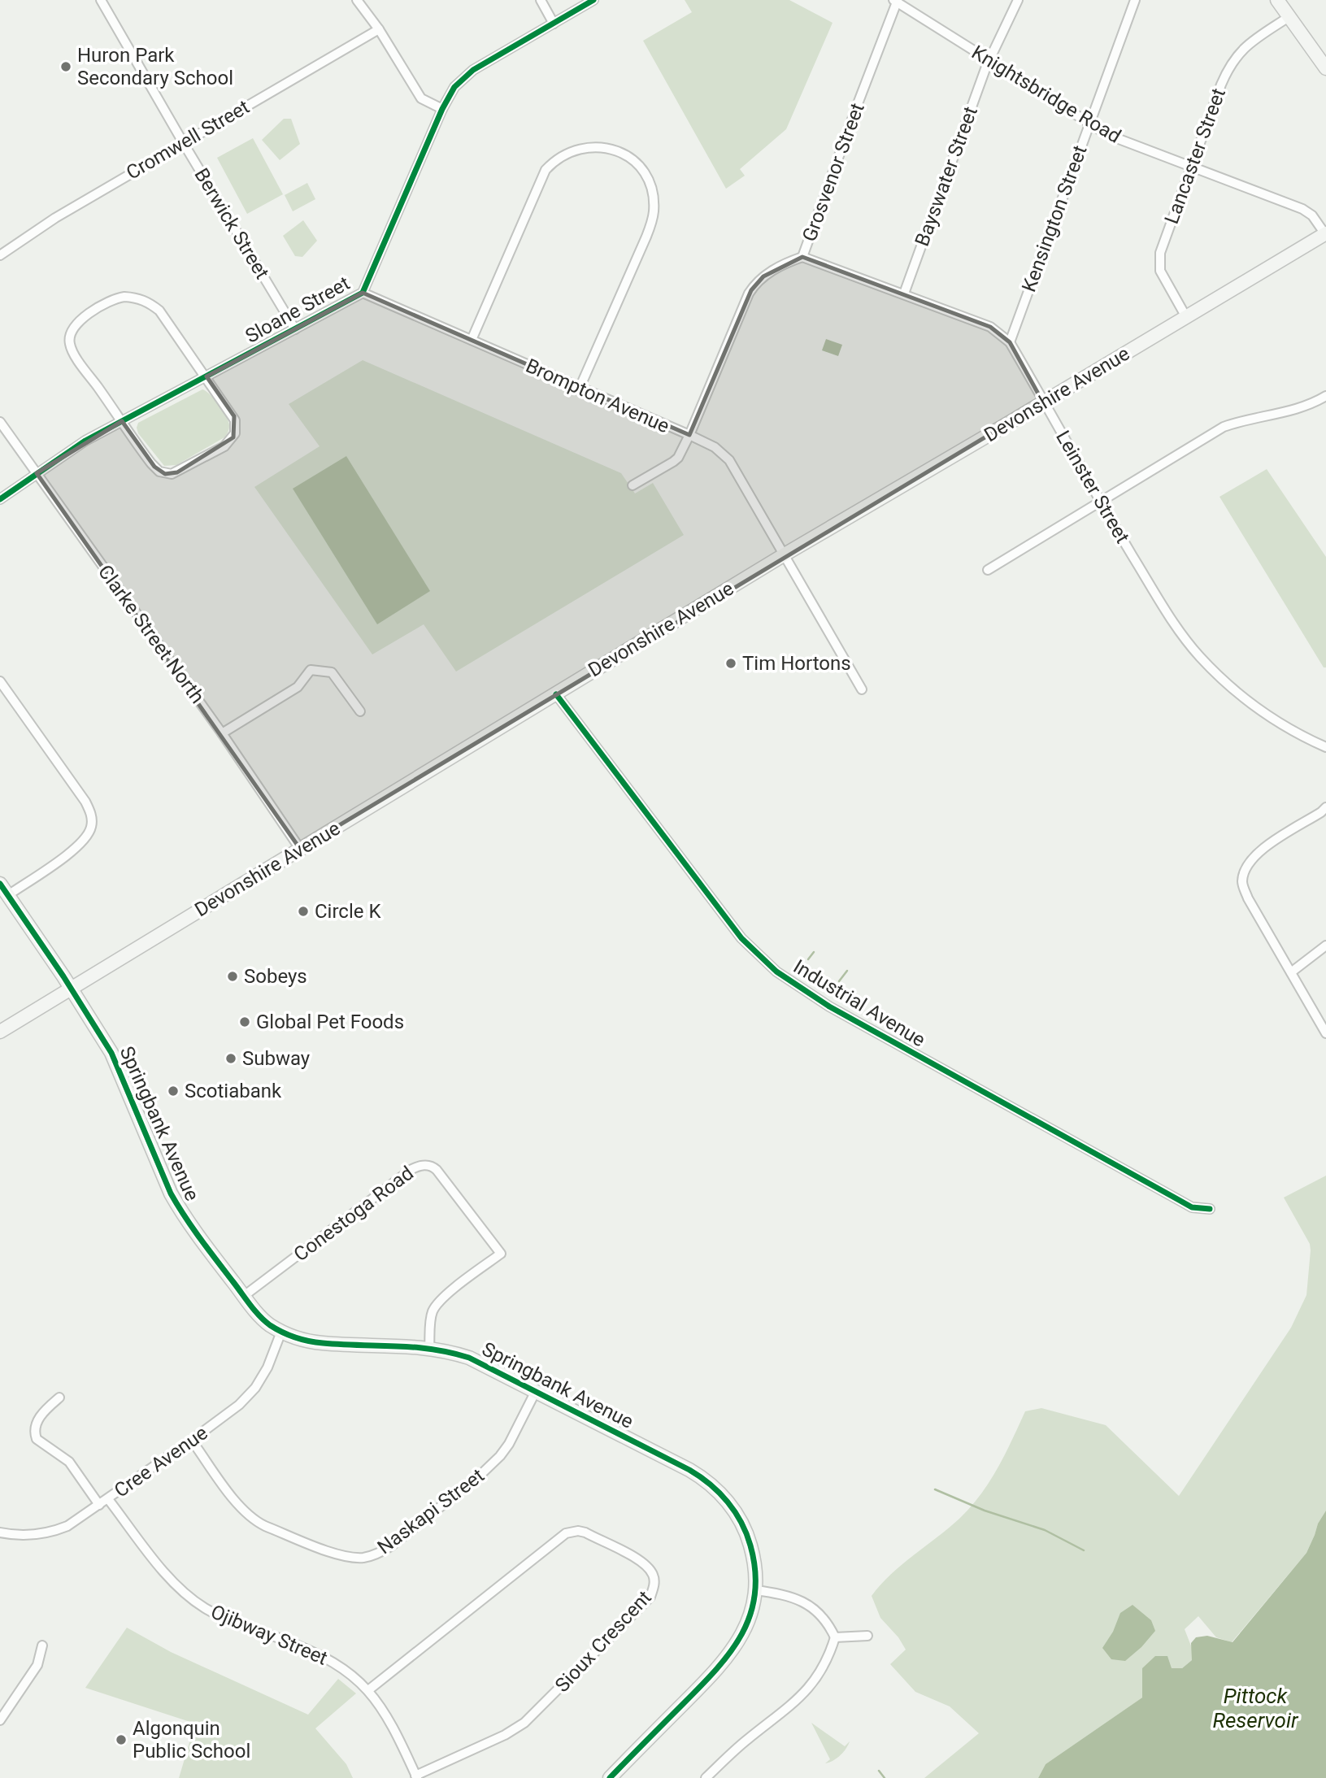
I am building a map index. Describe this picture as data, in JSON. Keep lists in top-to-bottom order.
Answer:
{
  "streets": {
    "main road": ["Devonshire Avenue", "Springbank Avenue"],
    "street": [
      "Knightsbridge Road",
      "Cromwell Street",
      "Lancaster Street",
      "Grosvenor Street",
      "Bayswater Street",
      "Kensington Street",
      "Berwick Street",
      "Sloane Street",
      "Brompton Avenue",
      "Leinster Street",
      "Clarke Street North",
      "Industrial Avenue",
      "Conestoga Road",
      "Cree Avenue",
      "Naskapi Street",
      "Ojibway Street",
      "Sioux Crescent"
    ]
  },
  "crossings": [
    ["Knightsbridge Road", "Lancaster Street"],
    ["Knightsbridge Road", "Grosvenor Street"],
    ["Knightsbridge Road", "Bayswater Street"],
    ["Knightsbridge Road", "Kensington Street"],
    ["Knightsbridge Road", "Devonshire Avenue"],
    ["Cromwell Street", "Berwick Street"],
    ["Lancaster Street", "Devonshire Avenue"],
    ["Grosvenor Street", "Brompton Avenue"],
    ["Grosvenor Street", "Leinster Street"],
    ["Bayswater Street", "Leinster Street"],
    ["Kensington Street", "Leinster Street"],
    ["Berwick Street", "Sloane Street"],
    ["Sloane Street", "Brompton Avenue"],
    ["Sloane Street", "Clarke Street North"],
    ["Devonshire Avenue", "Brompton Avenue"],
    ["Devonshire Avenue", "Leinster Street"],
    ["Devonshire Avenue", "Clarke Street North"],
    ["Devonshire Avenue", "Industrial Avenue"],
    ["Devonshire Avenue", "Springbank Avenue"],
    ["Springbank Avenue", "Conestoga Road"],
    ["Springbank Avenue", "Cree Avenue"],
    ["Springbank Avenue", "Naskapi Street"],
    ["Cree Avenue", "Naskapi Street"],
    ["Cree Avenue", "Ojibway Street"],
    ["Ojibway Street", "Sioux Crescent"]
  ],
  "water": ["Pittock Reservoir"],
  "places": [
    "Huron Park Secondary School",
    "Tim Hortons",
    "Circle K",
    "Sobeys",
    "Global Pet Foods",
    "Subway",
    "Scotiabank",
    "Algonquin Public School"
  ]
}
